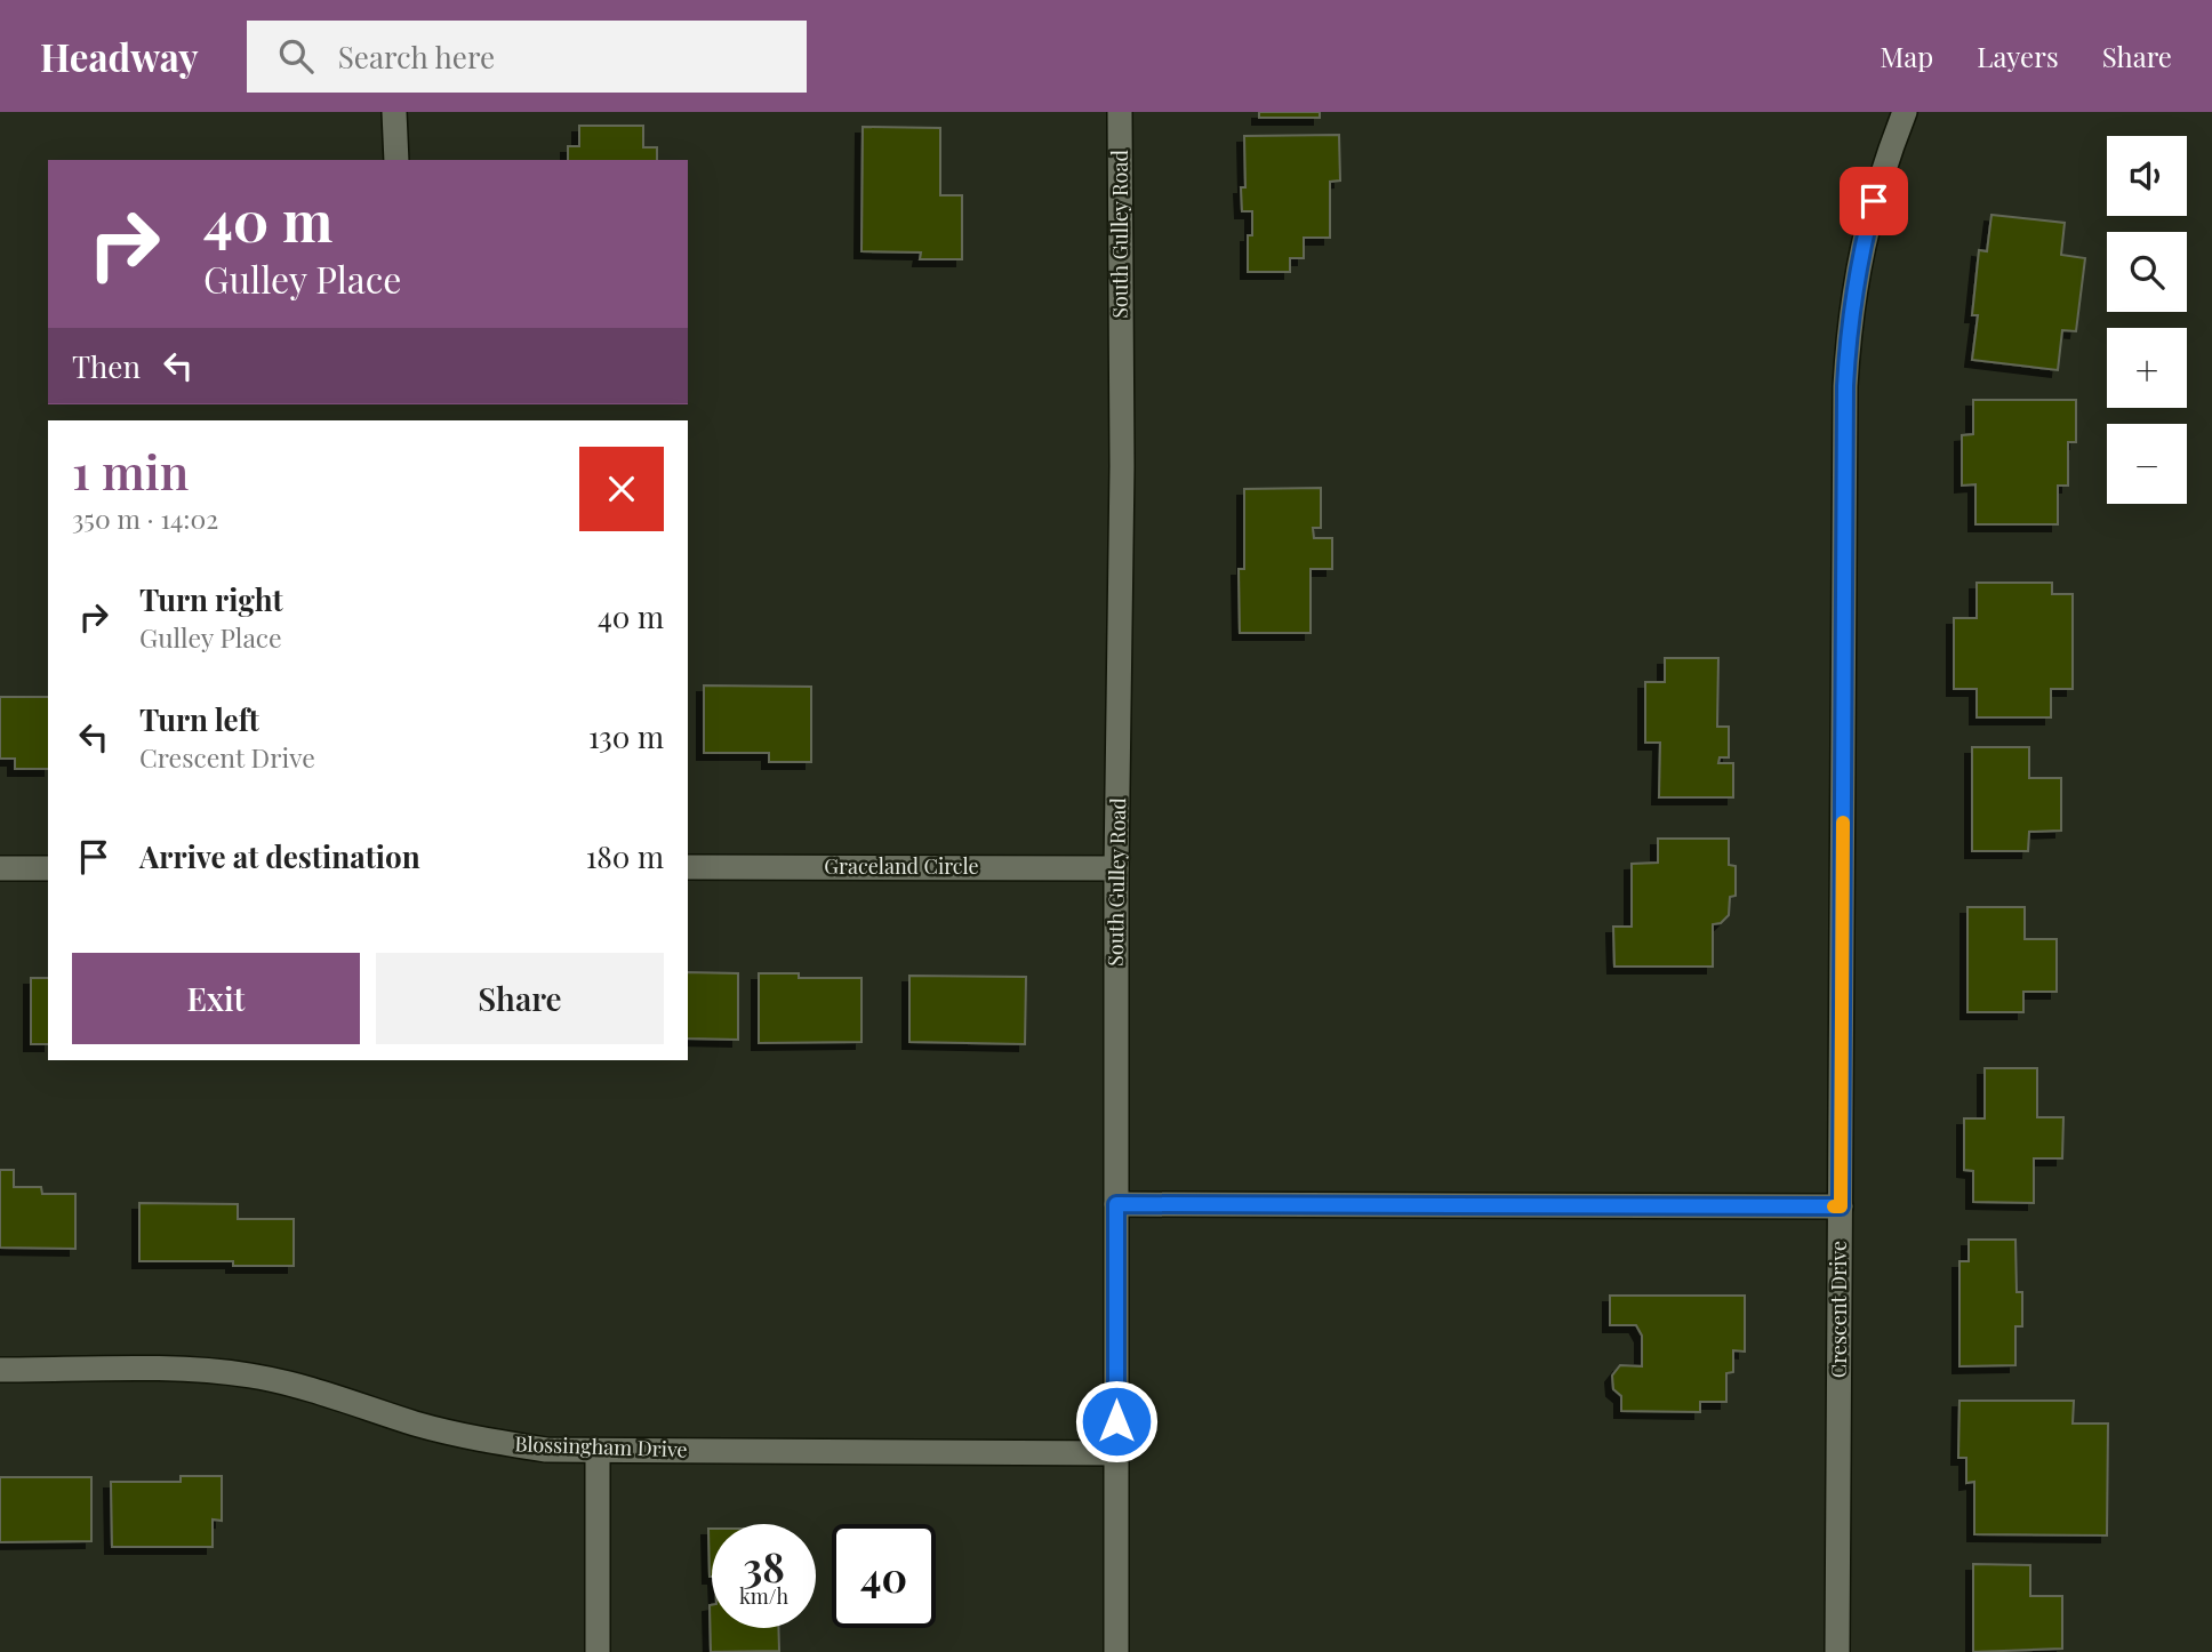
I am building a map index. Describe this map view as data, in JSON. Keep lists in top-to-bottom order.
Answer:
{
  "streets": {
    "street": [
      "South Gulley Road",
      "Graceland Circle",
      "Crescent Drive",
      "Blossingham Drive"
    ]
  },
  "crossings": [
    ["South Gulley Road", "Graceland Circle"],
    ["South Gulley Road", "Blossingham Drive"]
  ],
  "page": {
    "header": "Headway",
    "search": "Search here",
    "nav": ["Map", "Layers", "Share"],
    "map_buttons": ["+", "−"],
    "turn": ["40 m", "Gulley Place"],
    "then": "Then",
    "heading": ["1 min", "350 m · 14:02"],
    "list": [
      {
        "name": "Turn right",
        "note": "Gulley Place",
        "value": "40 m"
      },
      {
        "name": "Turn left",
        "note": "Crescent Drive",
        "value": "130 m"
      },
      {
        "name": "Arrive at destination",
        "value": "180 m"
      }
    ],
    "buttons": ["Exit", "Share"],
    "speed": "38 km/h",
    "limit": "40"
  }
}
